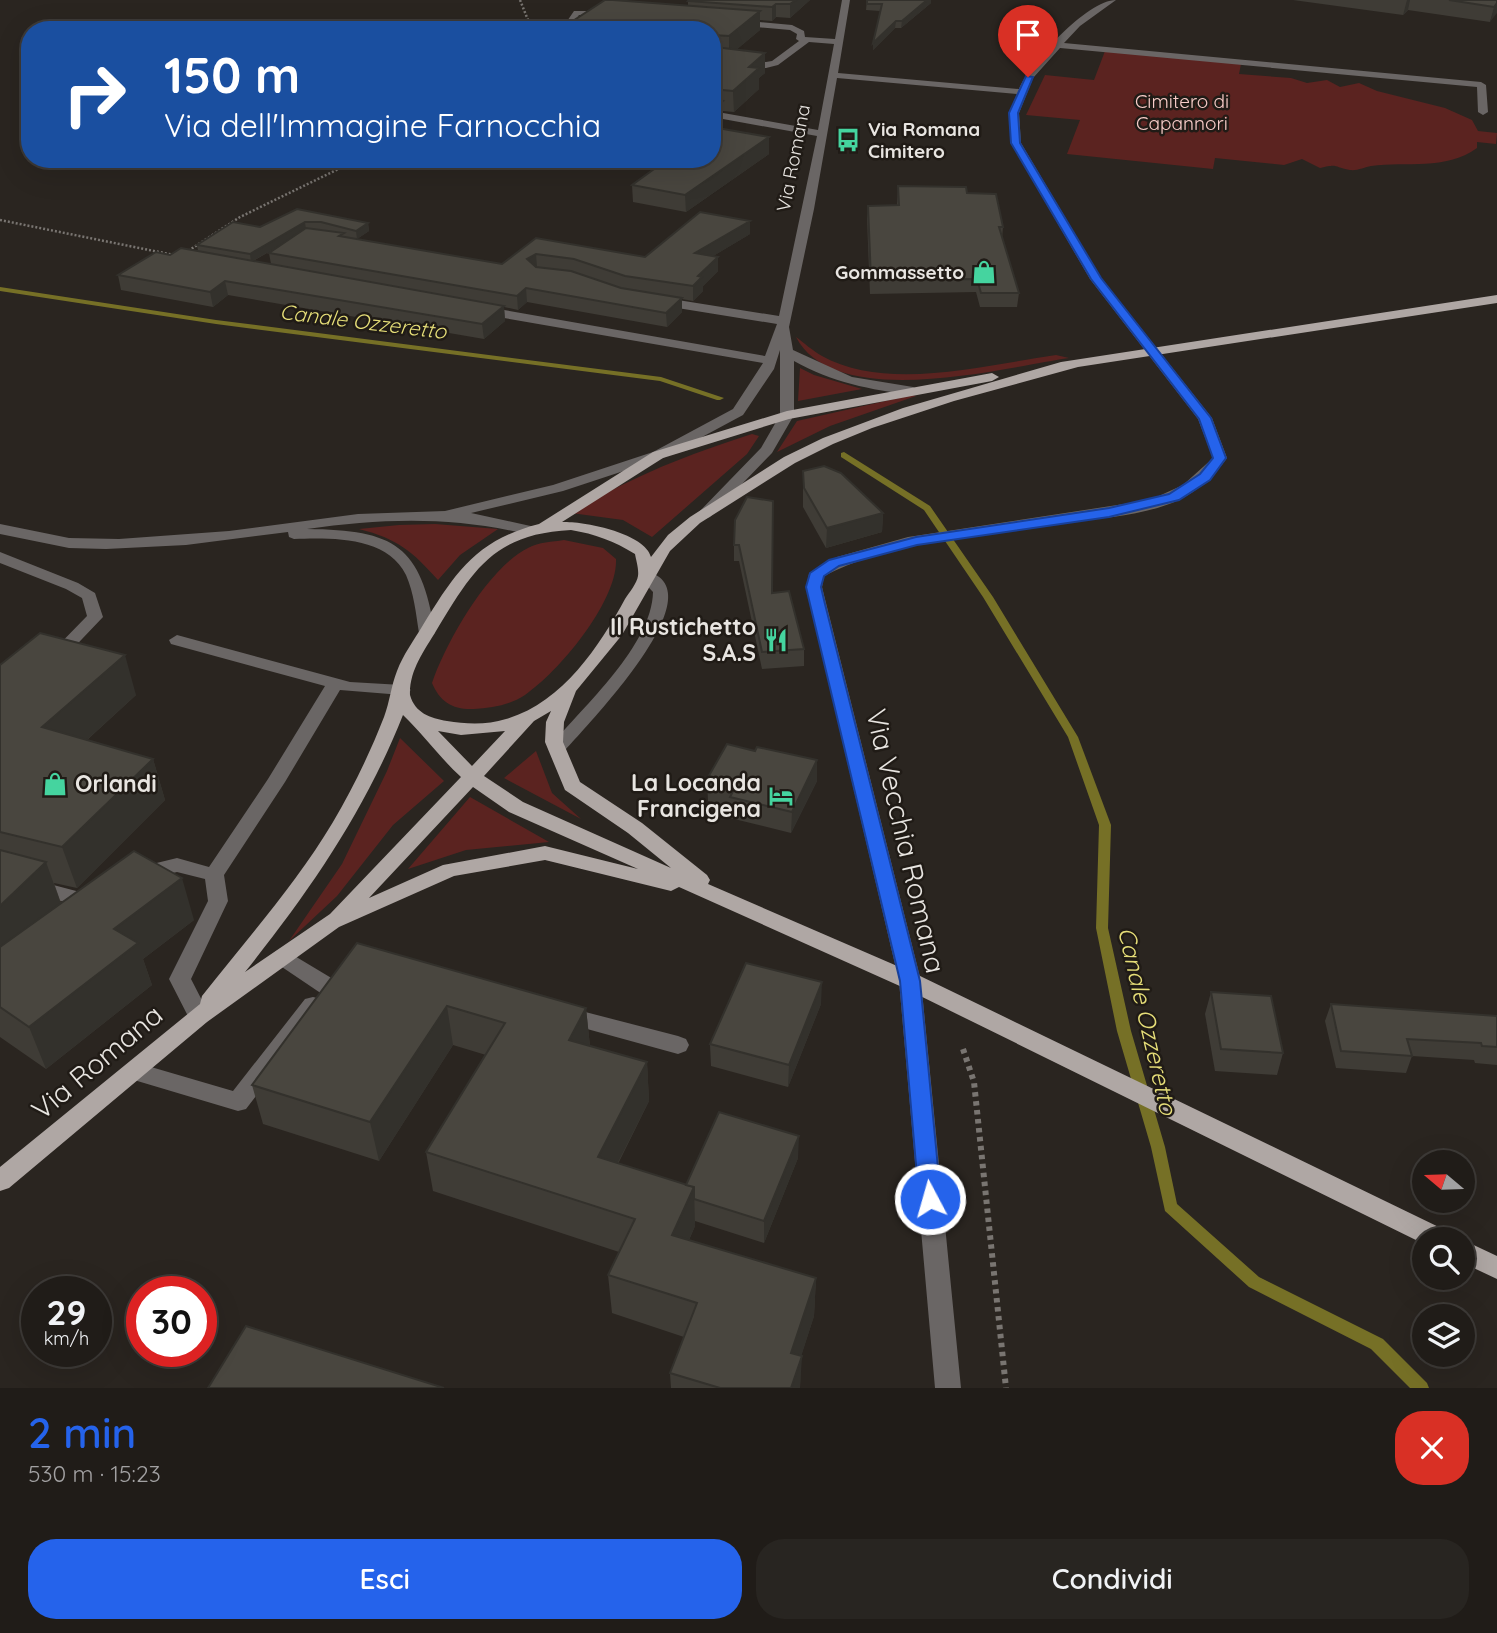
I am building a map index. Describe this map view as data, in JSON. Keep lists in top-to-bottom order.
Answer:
{
  "streets": {
    "main road": ["Via Romana"],
    "street": ["Via Vecchia Romana"]
  },
  "water": ["Canale Ozzeretto"],
  "parks": ["Cimitero di Capannori"],
  "places": {
    "bus stop": ["Via Romana Cimitero"],
    "shop": ["Gommassetto", "Orlandi"],
    "restaurant": ["Il Rustichetto S.A.S"],
    "hotel": ["La Locanda Francigena"]
  },
  "north": "left",
  "page": {
    "turn": ["150 m", "Via dell'Immagine Farnocchia"],
    "speed": "29 km/h",
    "limit": "30",
    "heading": ["2 min", "530 m · 15:23"],
    "buttons": ["Esci", "Condividi"]
  }
}
